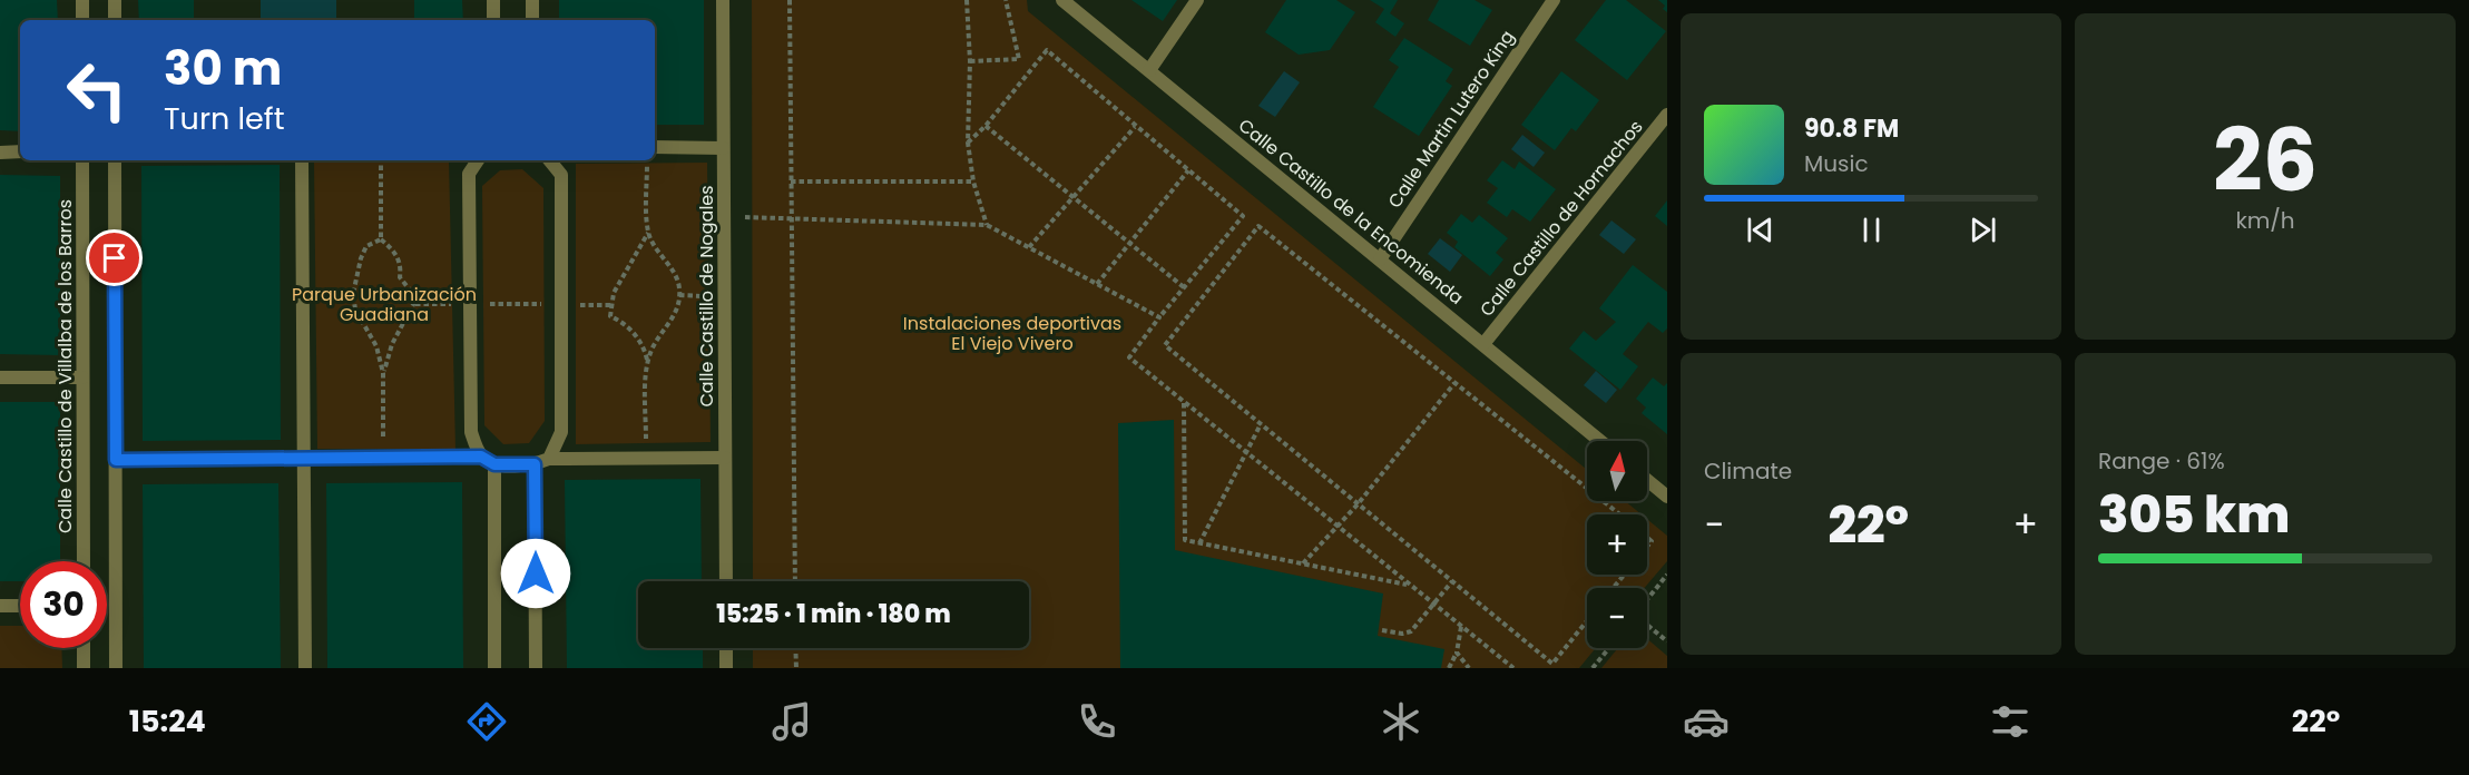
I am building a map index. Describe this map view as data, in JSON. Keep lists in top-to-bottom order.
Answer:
{
  "streets": {
    "street": [
      "Calle Martin Lutero King",
      "Calle Castillo de la Encomienda",
      "Calle Castillo de Hornachos",
      "Calle Castillo de Nogales",
      "Calle Castillo de Villalba de los Barros"
    ]
  },
  "crossings": [
    ["Calle Martin Lutero King", "Calle Castillo de la Encomienda"],
    ["Calle Castillo de la Encomienda", "Calle Castillo de Hornachos"]
  ],
  "parks": ["Parque Urbanización Guadiana", "Instalaciones deportivas El Viejo Vivero"],
  "north": "top",
  "page": {
    "tile": [
      ["26", "km/h"],
      "Climate",
      ["Range · 61%", "305 km"]
    ],
    "turn": ["30 m", "Turn left"],
    "song": ["90.8 FM", "Music"],
    "map_buttons": ["+", "−"],
    "heat": ["−", "22°", "+"],
    "limit": "30",
    "trip": "15:25 · 1 min · 180 m",
    "tabs": ["15:24", "22°"]
  }
}
